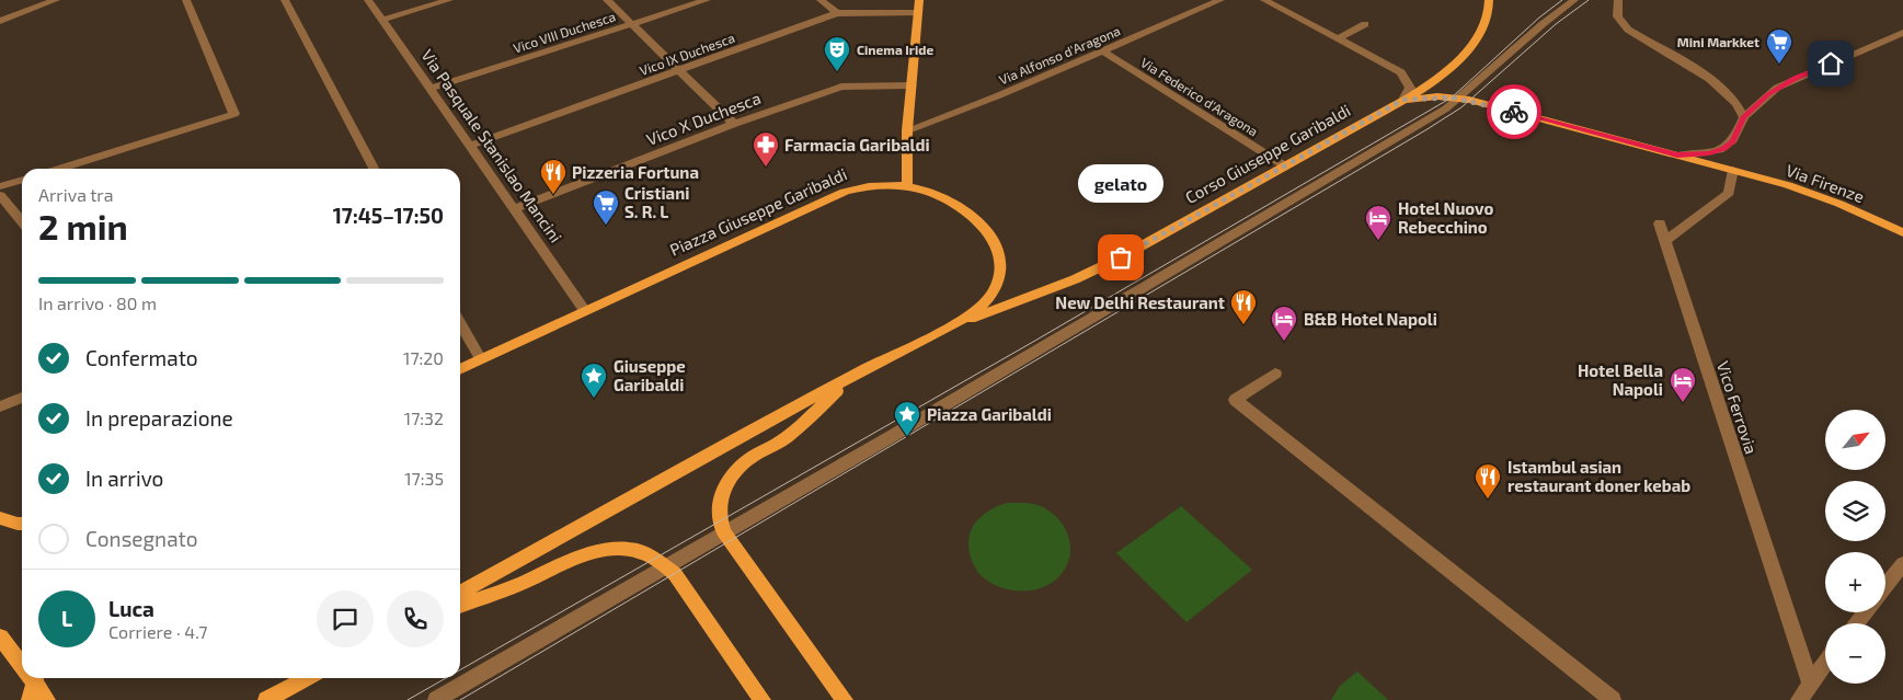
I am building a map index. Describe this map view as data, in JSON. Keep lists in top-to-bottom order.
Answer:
{
  "streets": {
    "main road": ["Corso Giuseppe Garibaldi", "Via Firenze", "Piazza Giuseppe Garibaldi"],
    "street": [
      "Vico VIII Duchesca",
      "Vico IX Duchesca",
      "Via Alfonso d'Aragona",
      "Via Federico d'Aragona",
      "Vico X Duchesca",
      "Via Pasquale Stanislao Mancini",
      "Vico Ferrovia"
    ]
  },
  "crossings": [
    ["Vico VIII Duchesca", "Via Pasquale Stanislao Mancini"],
    ["Vico IX Duchesca", "Via Pasquale Stanislao Mancini"],
    ["Via Alfonso d'Aragona", "Via Federico d'Aragona"],
    ["Via Federico d'Aragona", "Corso Giuseppe Garibaldi"],
    ["Vico X Duchesca", "Via Pasquale Stanislao Mancini"],
    ["Via Pasquale Stanislao Mancini", "Piazza Giuseppe Garibaldi"],
    ["Corso Giuseppe Garibaldi", "Via Firenze"],
    ["Corso Giuseppe Garibaldi", "Piazza Giuseppe Garibaldi"]
  ],
  "places": {
    "supermarket": ["Mini Markket", "Cristiani S. R. L"],
    "theatre": ["Cinema Iride"],
    "pharmacy": ["Farmacia Garibaldi"],
    "restaurant": ["Pizzeria Fortuna", "New Delhi Restaurant", "Istambul asian restaurant doner kebab"],
    "hotel": ["Hotel Nuovo Rebecchino", "B&B Hotel Napoli", "Hotel Bella Napoli"],
    "other": ["gelato"],
    "place": ["Giuseppe Garibaldi", "Piazza Garibaldi"]
  },
  "north": "top right",
  "page": {
    "bubble": "gelato",
    "heading": ["2 min", "Arriva tra", "17:45–17:50"],
    "panel": ["Luca", "Corriere · 4.7"],
    "bar": "In arrivo · 80 m",
    "list": [
      ["Confermato", "17:20"],
      ["In preparazione", "17:32"],
      ["In arrivo", "17:35"],
      "Consegnato"
    ],
    "map_buttons": ["+", "−"],
    "round": "L"
  }
}
